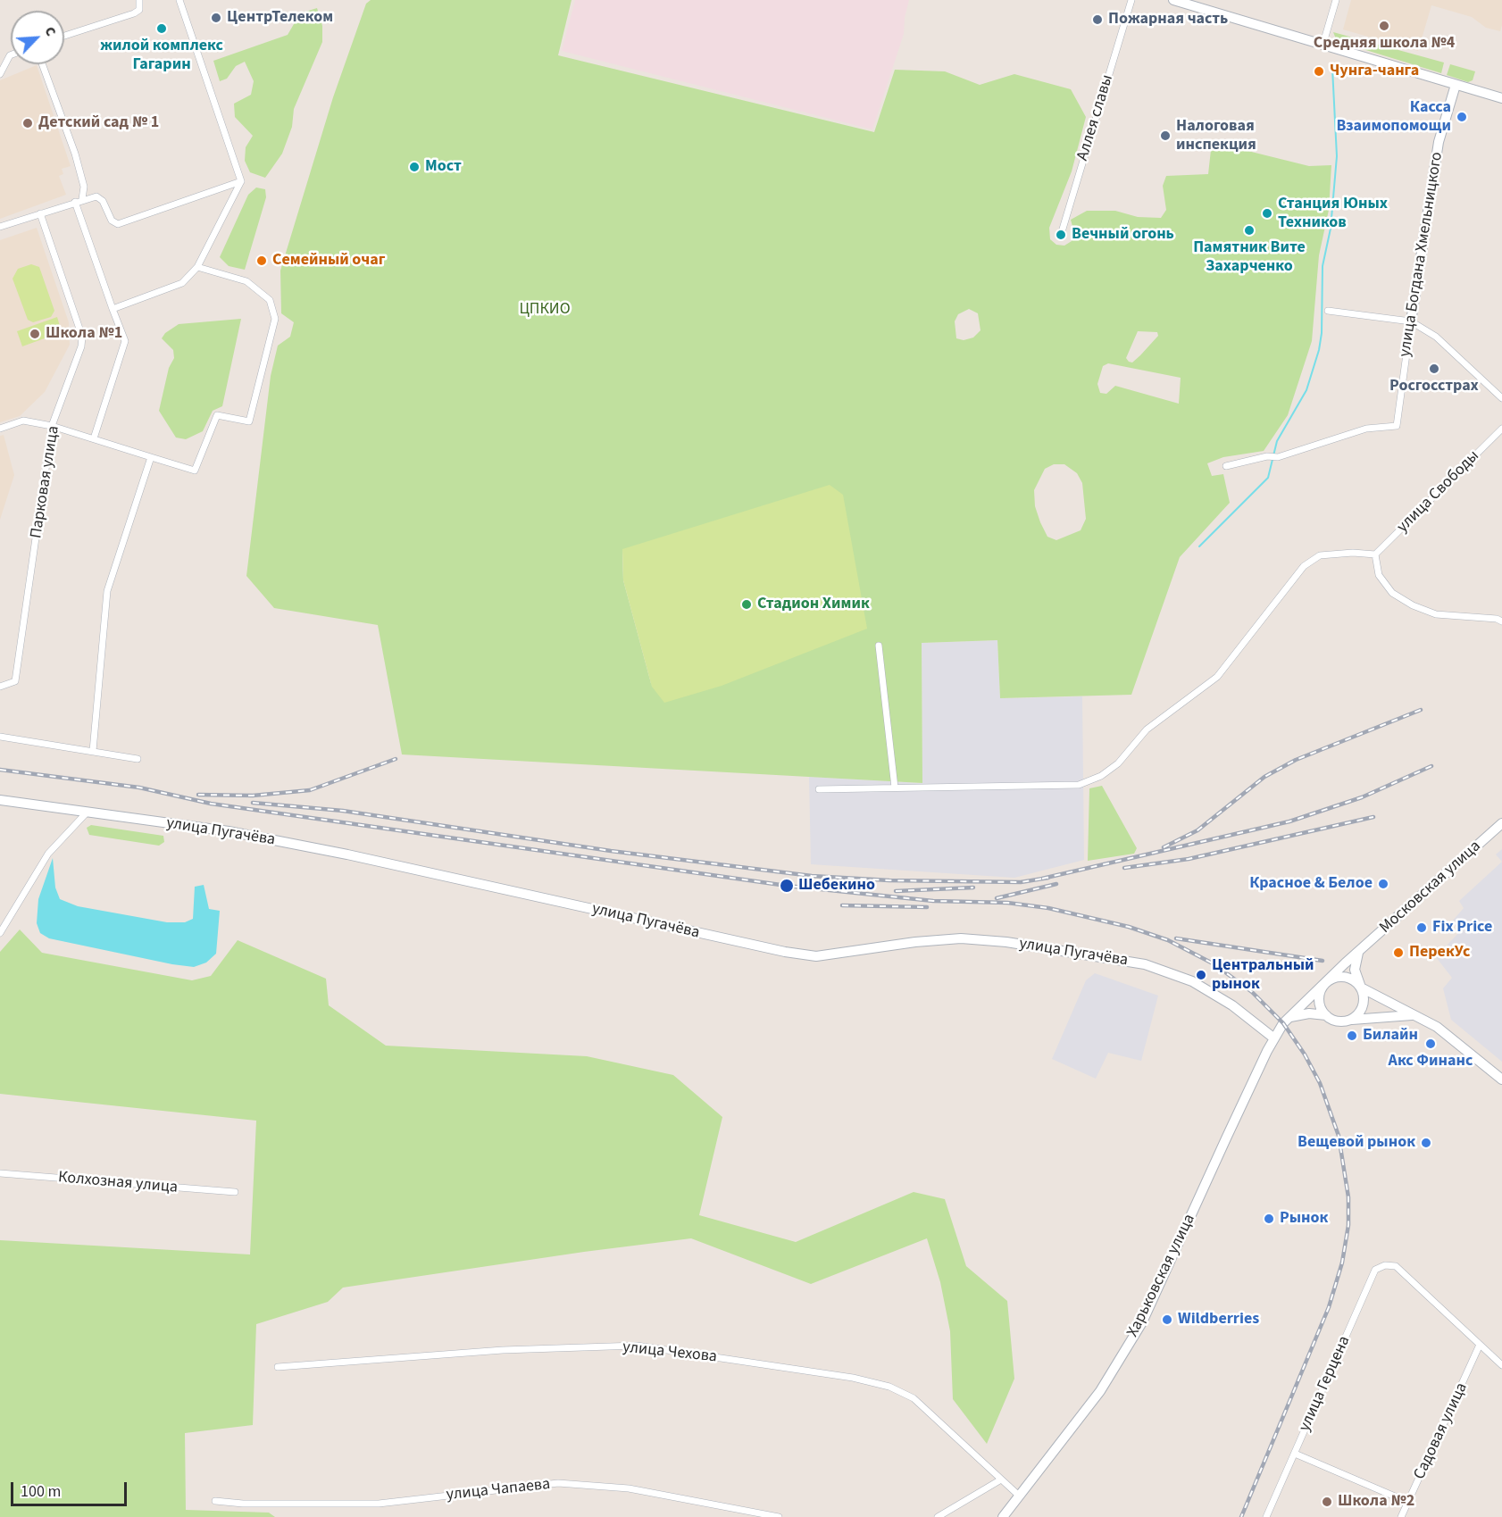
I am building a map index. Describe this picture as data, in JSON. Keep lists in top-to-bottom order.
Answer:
{
  "streets": {
    "street": [
      "Аллея славы",
      "улица Богдана Хмельницкого",
      "Парковая улица",
      "улица Свободы",
      "улица Пугачёва",
      "Московская улица",
      "Колхозная улица",
      "Харьковская улица",
      "улица Чехова",
      "улица Герцена",
      "Садовая улица",
      "улица Чапаева"
    ]
  },
  "crossings": [
    ["улица Пугачёва", "Харьковская улица"],
    ["Московская улица", "Харьковская улица"],
    ["Харьковская улица", "улица Чехова"],
    ["улица Герцена", "Садовая улица"]
  ],
  "parks": ["ЦПКИО"],
  "places": [
    "ЦентрТелеком",
    "Пожарная часть",
    "Средняя школа №4",
    "жилой комплекс Гагарин",
    "Чунга-чанга",
    "Касса Взаимопомощи",
    "Детский сад № 1",
    "Налоговая инспекция",
    "Мост",
    "Станция Юных Техников",
    "Памятник Вите Захарченко",
    "Вечный огонь",
    "Семейный очаг",
    "Школа №1",
    "Росгосстрах",
    "Стадион Химик",
    "Красное & Белое",
    "Шебекино",
    "Fix Price",
    "ПерекУс",
    "Центральный рынок",
    "Билайн",
    "Акс Финанс",
    "Вещевой рынок",
    "Рынок",
    "Wildberries",
    "Школа №2"
  ],
  "scale_bar": "100 m",
  "north": "top right"
}
